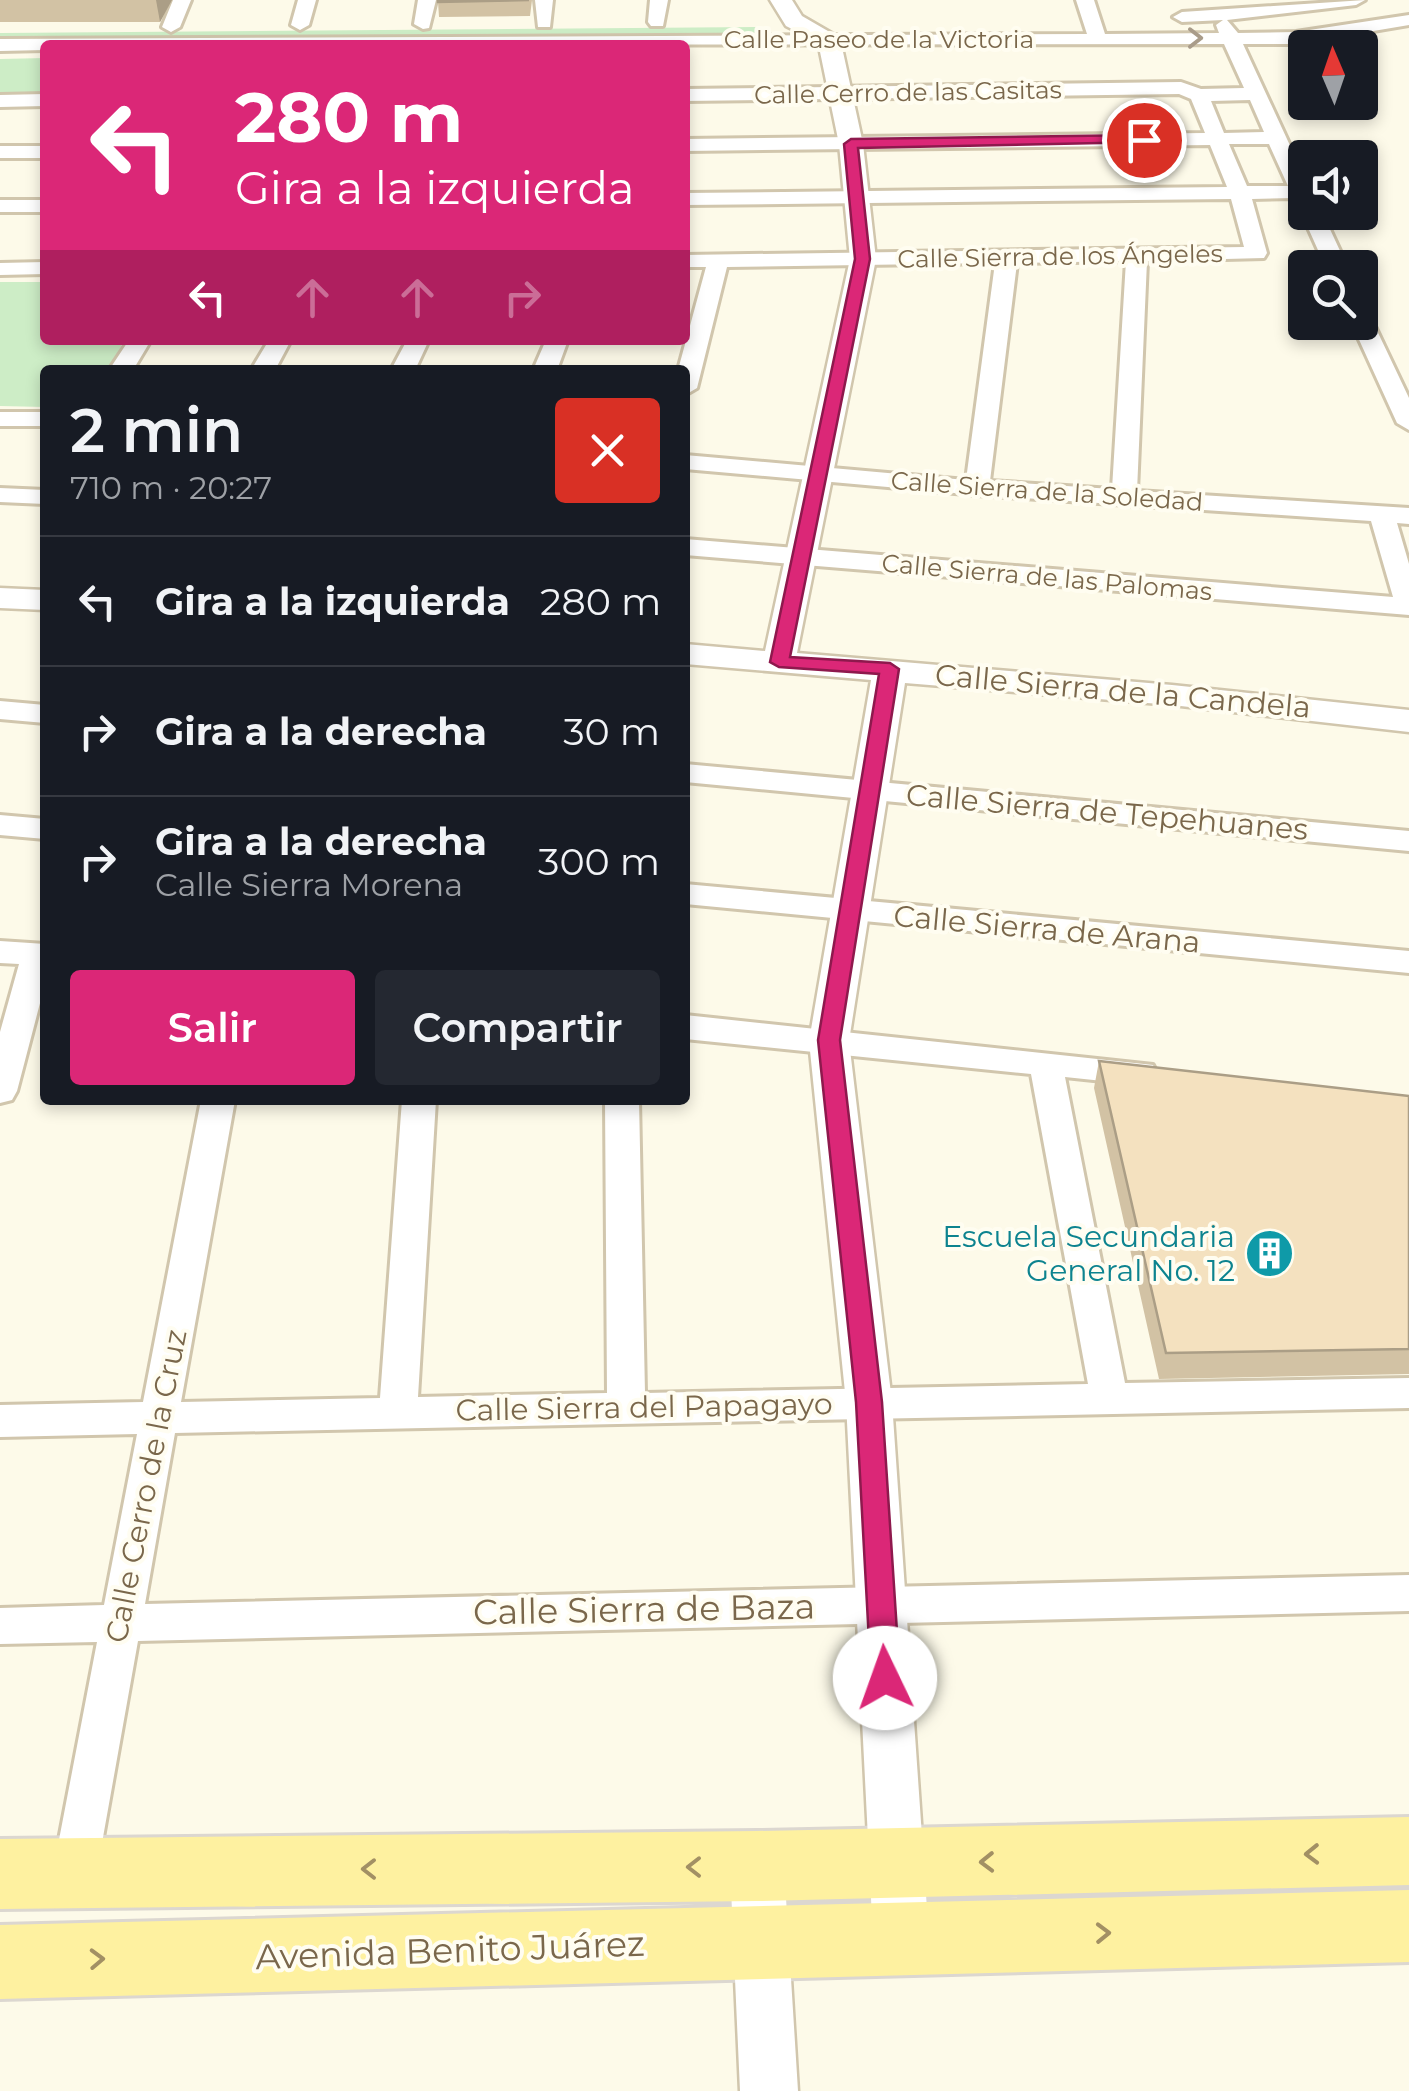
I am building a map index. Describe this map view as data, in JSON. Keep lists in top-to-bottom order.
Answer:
{
  "streets": {
    "main road": ["Avenida Benito Juárez"],
    "street": [
      "Calle Paseo de la Victoria",
      "Calle Cerro de las Casitas",
      "Calle Sierra de los Ángeles",
      "Calle Sierra de la Soledad",
      "Calle Sierra de las Palomas",
      "Calle Sierra de la Candela",
      "Calle Sierra de Tepehuanes",
      "Calle Sierra de Arana",
      "Calle Sierra del Papagayo",
      "Calle Cerro de la Cruz",
      "Calle Sierra de Baza"
    ]
  },
  "crossings": [
    ["Calle Sierra del Papagayo", "Calle Cerro de la Cruz"],
    ["Calle Cerro de la Cruz", "Calle Sierra de Baza"]
  ],
  "places": {
    "building": ["Escuela Secundaria General No. 12"]
  },
  "north": "top",
  "page": {
    "turn": ["280 m", "Gira a la izquierda"],
    "heading": ["2 min", "710 m · 20:27"],
    "list": [
      {
        "name": "Gira a la izquierda",
        "value": "280 m"
      },
      {
        "name": "Gira a la derecha",
        "value": "30 m"
      },
      {
        "name": "Gira a la derecha",
        "note": "Calle Sierra Morena",
        "value": "300 m"
      }
    ],
    "buttons": ["Salir", "Compartir"]
  }
}
